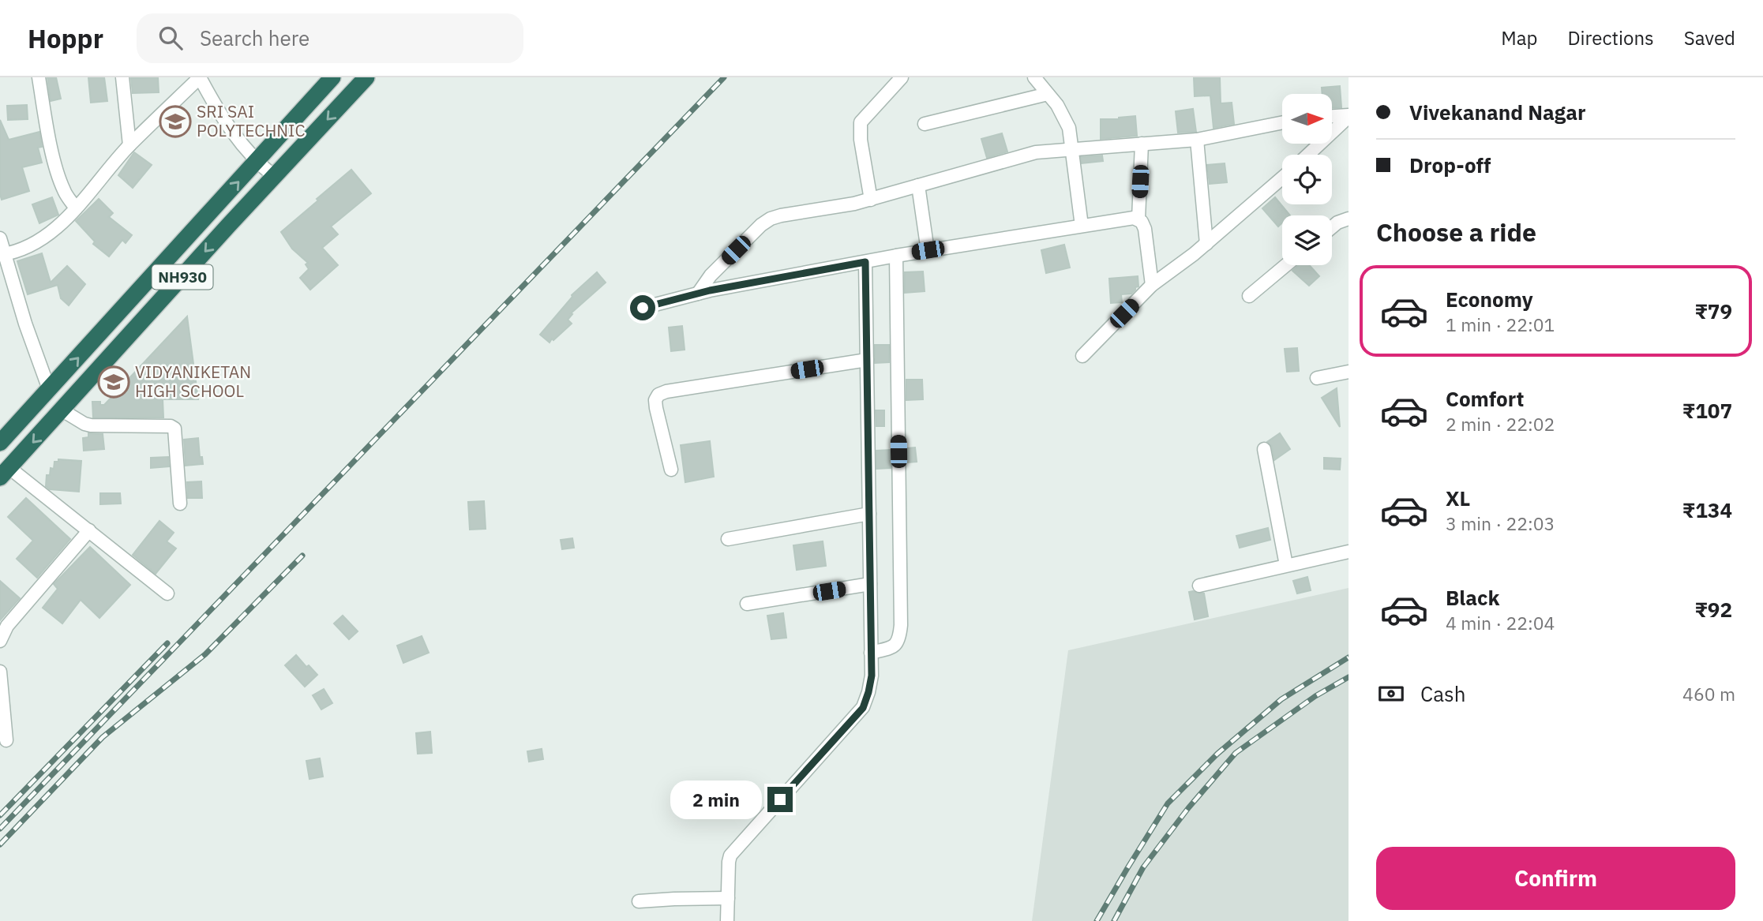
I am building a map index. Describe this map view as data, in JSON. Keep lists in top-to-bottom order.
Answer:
{
  "streets": {
    "highway": ["NH930"]
  },
  "places": {
    "school or university": ["SRI SAI POLYTECHNIC", "VIDYANIKETAN HIGH SCHOOL"]
  },
  "north": "right",
  "page": {
    "header": "Hoppr",
    "search": "Search here",
    "nav": ["Map", "Directions", "Saved"],
    "banner": ["Vivekanand Nagar", "Drop-off"],
    "heading": "Choose a ride",
    "list": [
      {
        "name": "Economy",
        "note": "1 min · 22:01",
        "value": "₹79"
      },
      {
        "name": "Comfort",
        "note": "2 min · 22:02",
        "value": "₹107"
      },
      {
        "name": "XL",
        "note": "3 min · 22:03",
        "value": "₹134"
      },
      {
        "name": "Black",
        "note": "4 min · 22:04",
        "value": "₹92"
      }
    ],
    "pay": ["Cash", "460 m"],
    "bubble": "2 min",
    "buttons": "Confirm"
  }
}
